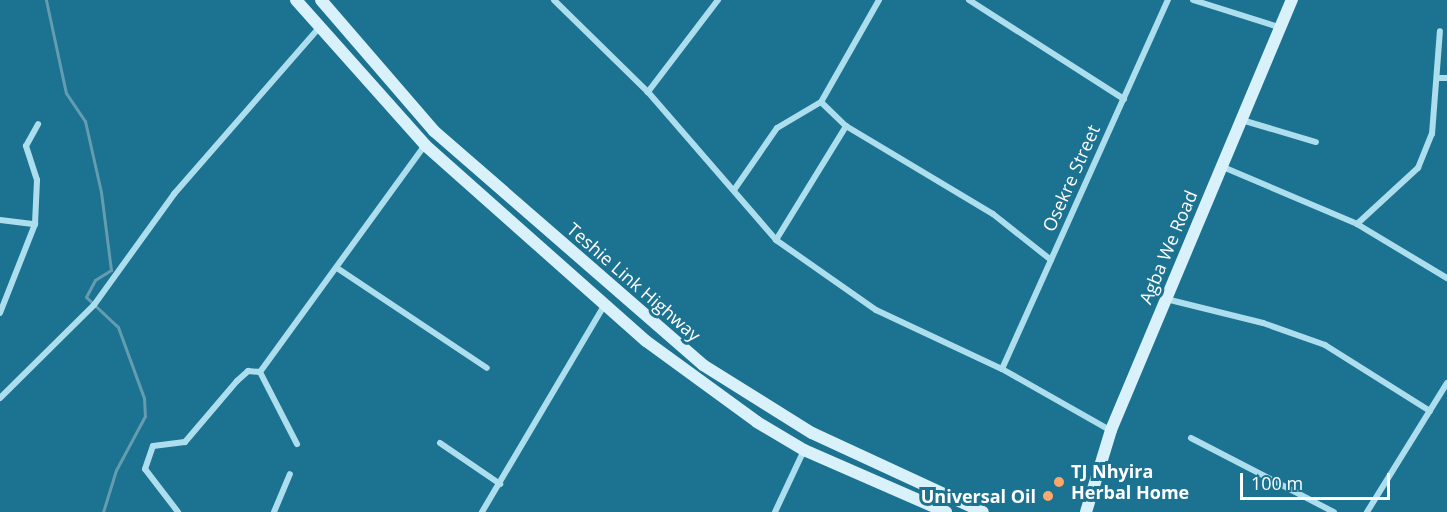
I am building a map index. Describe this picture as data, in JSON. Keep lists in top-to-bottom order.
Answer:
{
  "streets": {
    "main road": ["Agba We Road", "Teshie Link Highway"],
    "street": ["Osekre Street"]
  },
  "places": ["TJ Nhyira Herbal Home", "Universal Oil"],
  "scale_bar": "100 m"
}
